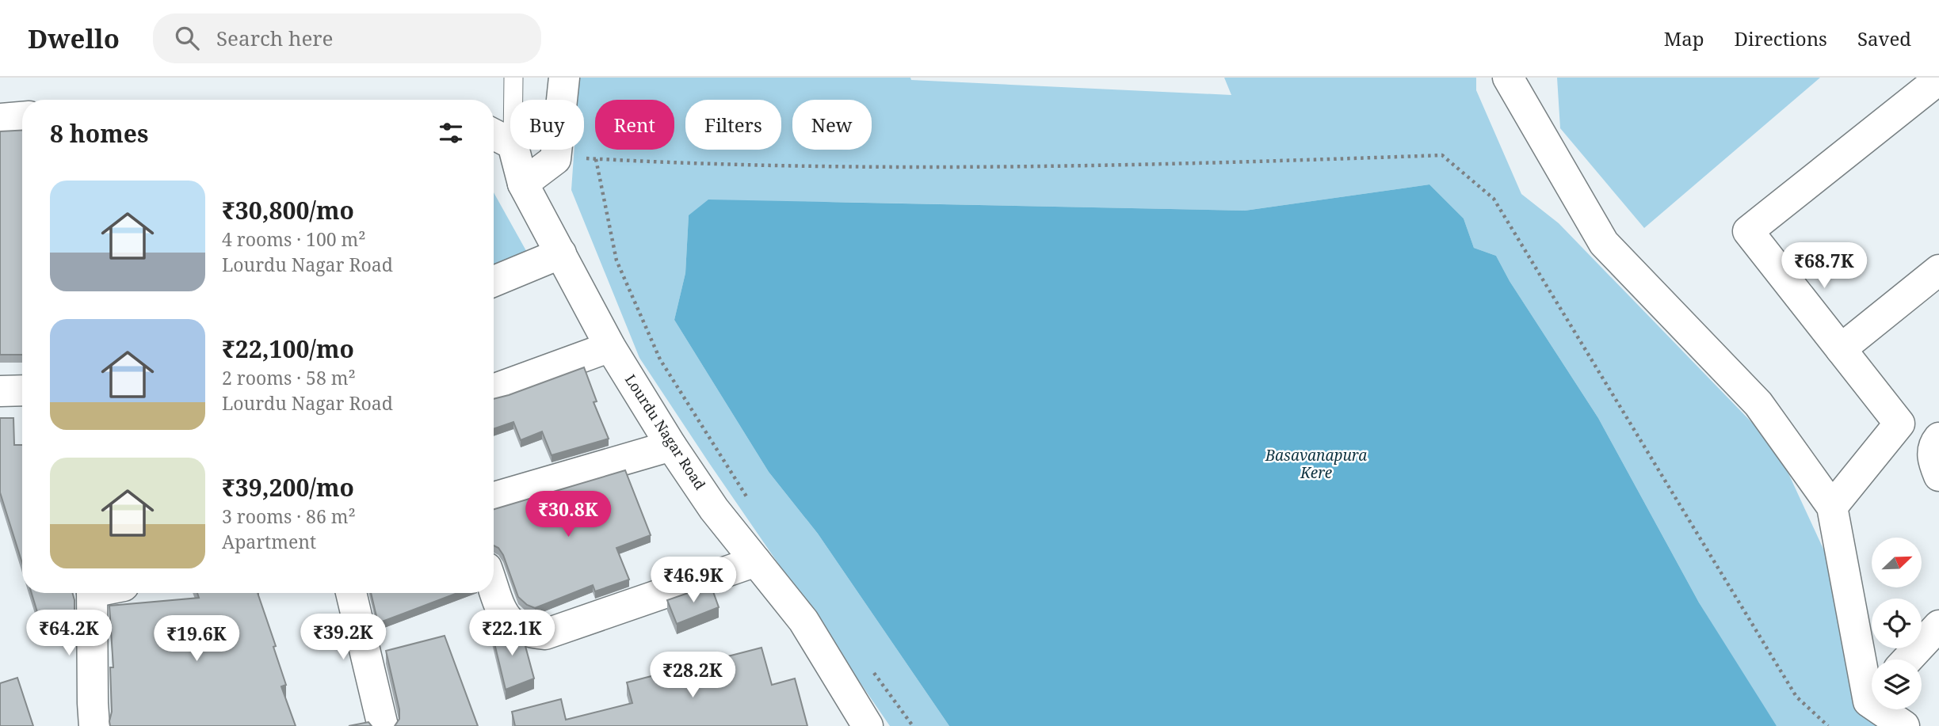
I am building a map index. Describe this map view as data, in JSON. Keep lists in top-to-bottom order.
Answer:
{
  "streets": {
    "street": ["Lourdu Nagar Road"]
  },
  "water": ["Basavanapura Kere"],
  "north": "top right",
  "page": {
    "header": "Dwello",
    "search": "Search here",
    "nav": ["Map", "Directions", "Saved"],
    "chip": [
      "Buy",
      "Rent",
      "Filters",
      "New"
    ],
    "heading": "8 homes",
    "list": [
      {
        "name": "₹30,800/mo",
        "note": "4 rooms · 100 m² · Lourdu Nagar Road"
      },
      {
        "name": "₹22,100/mo",
        "note": "2 rooms · 58 m² · Lourdu Nagar Road"
      },
      {
        "name": "₹39,200/mo",
        "note": "3 rooms · 86 m² · Apartment"
      }
    ],
    "price": [
      "₹68.7K",
      "₹30.8K",
      "₹46.9K",
      "₹64.2K",
      "₹22.1K",
      "₹39.2K",
      "₹19.6K",
      "₹28.2K"
    ]
  }
}
